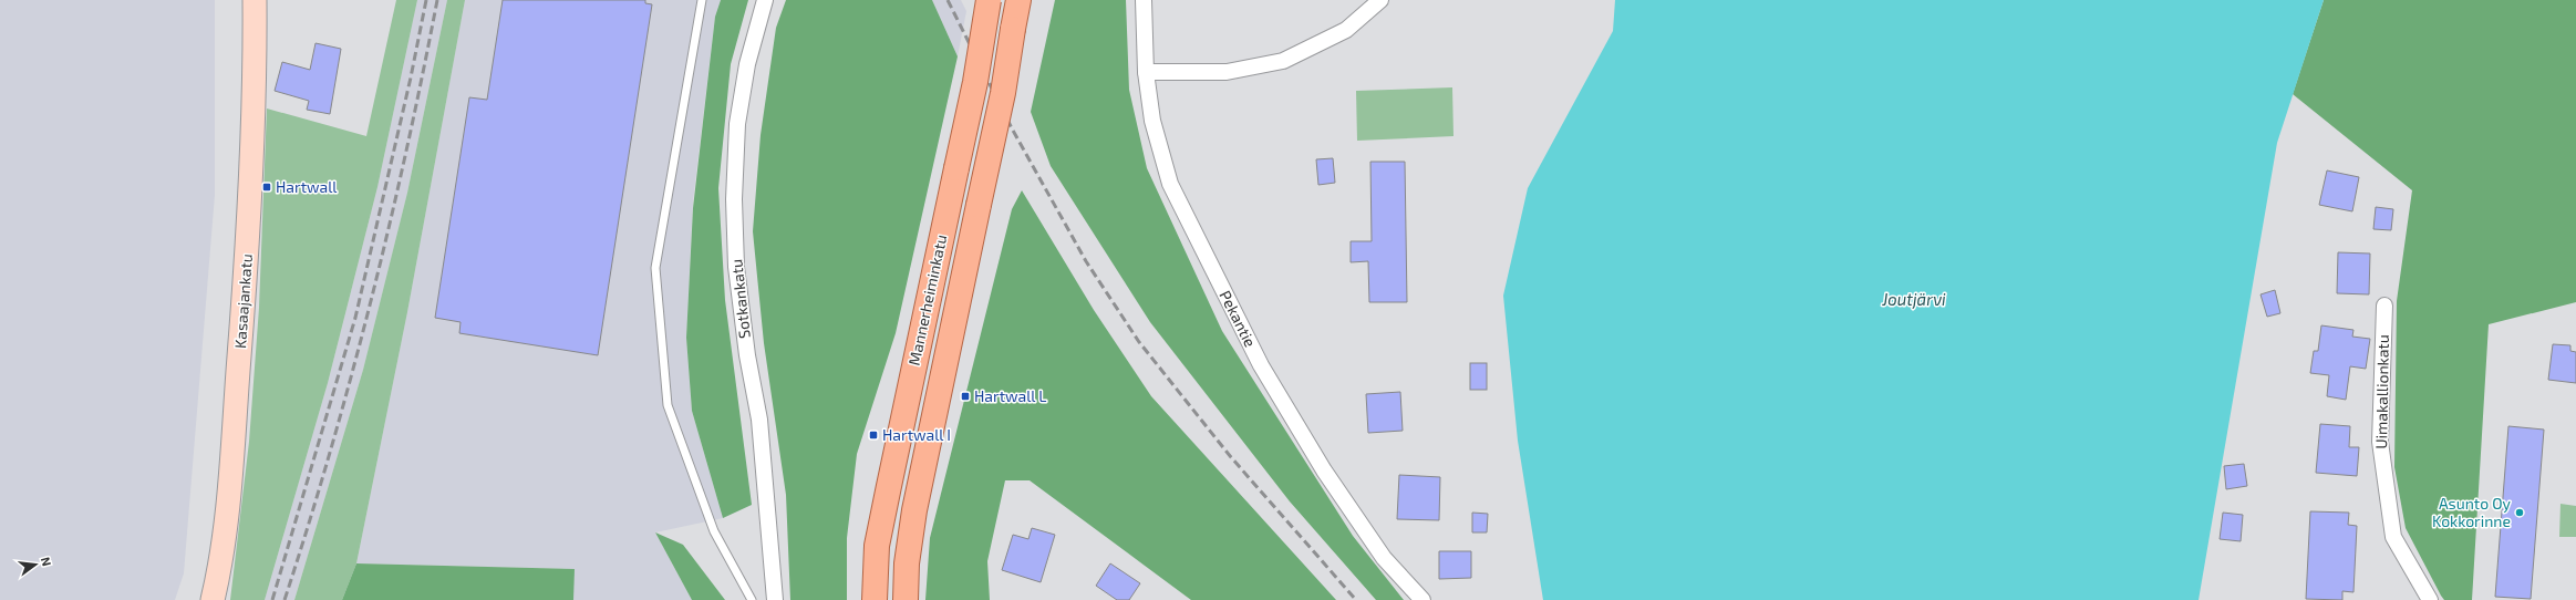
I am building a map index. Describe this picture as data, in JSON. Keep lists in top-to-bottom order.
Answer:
{
  "streets": {
    "main road": ["Mannerheiminkatu"],
    "street": [
      "Sotkankatu",
      "Kasaajankatu",
      "Pekantie",
      "Uimakallionkatu"
    ]
  },
  "water": ["Joutjärvi"],
  "places": {
    "transit": ["Hartwall", "Hartwall L", "Hartwall I"],
    "other": ["Asunto Oy Kokkorinne"]
  },
  "north": "right"
}
